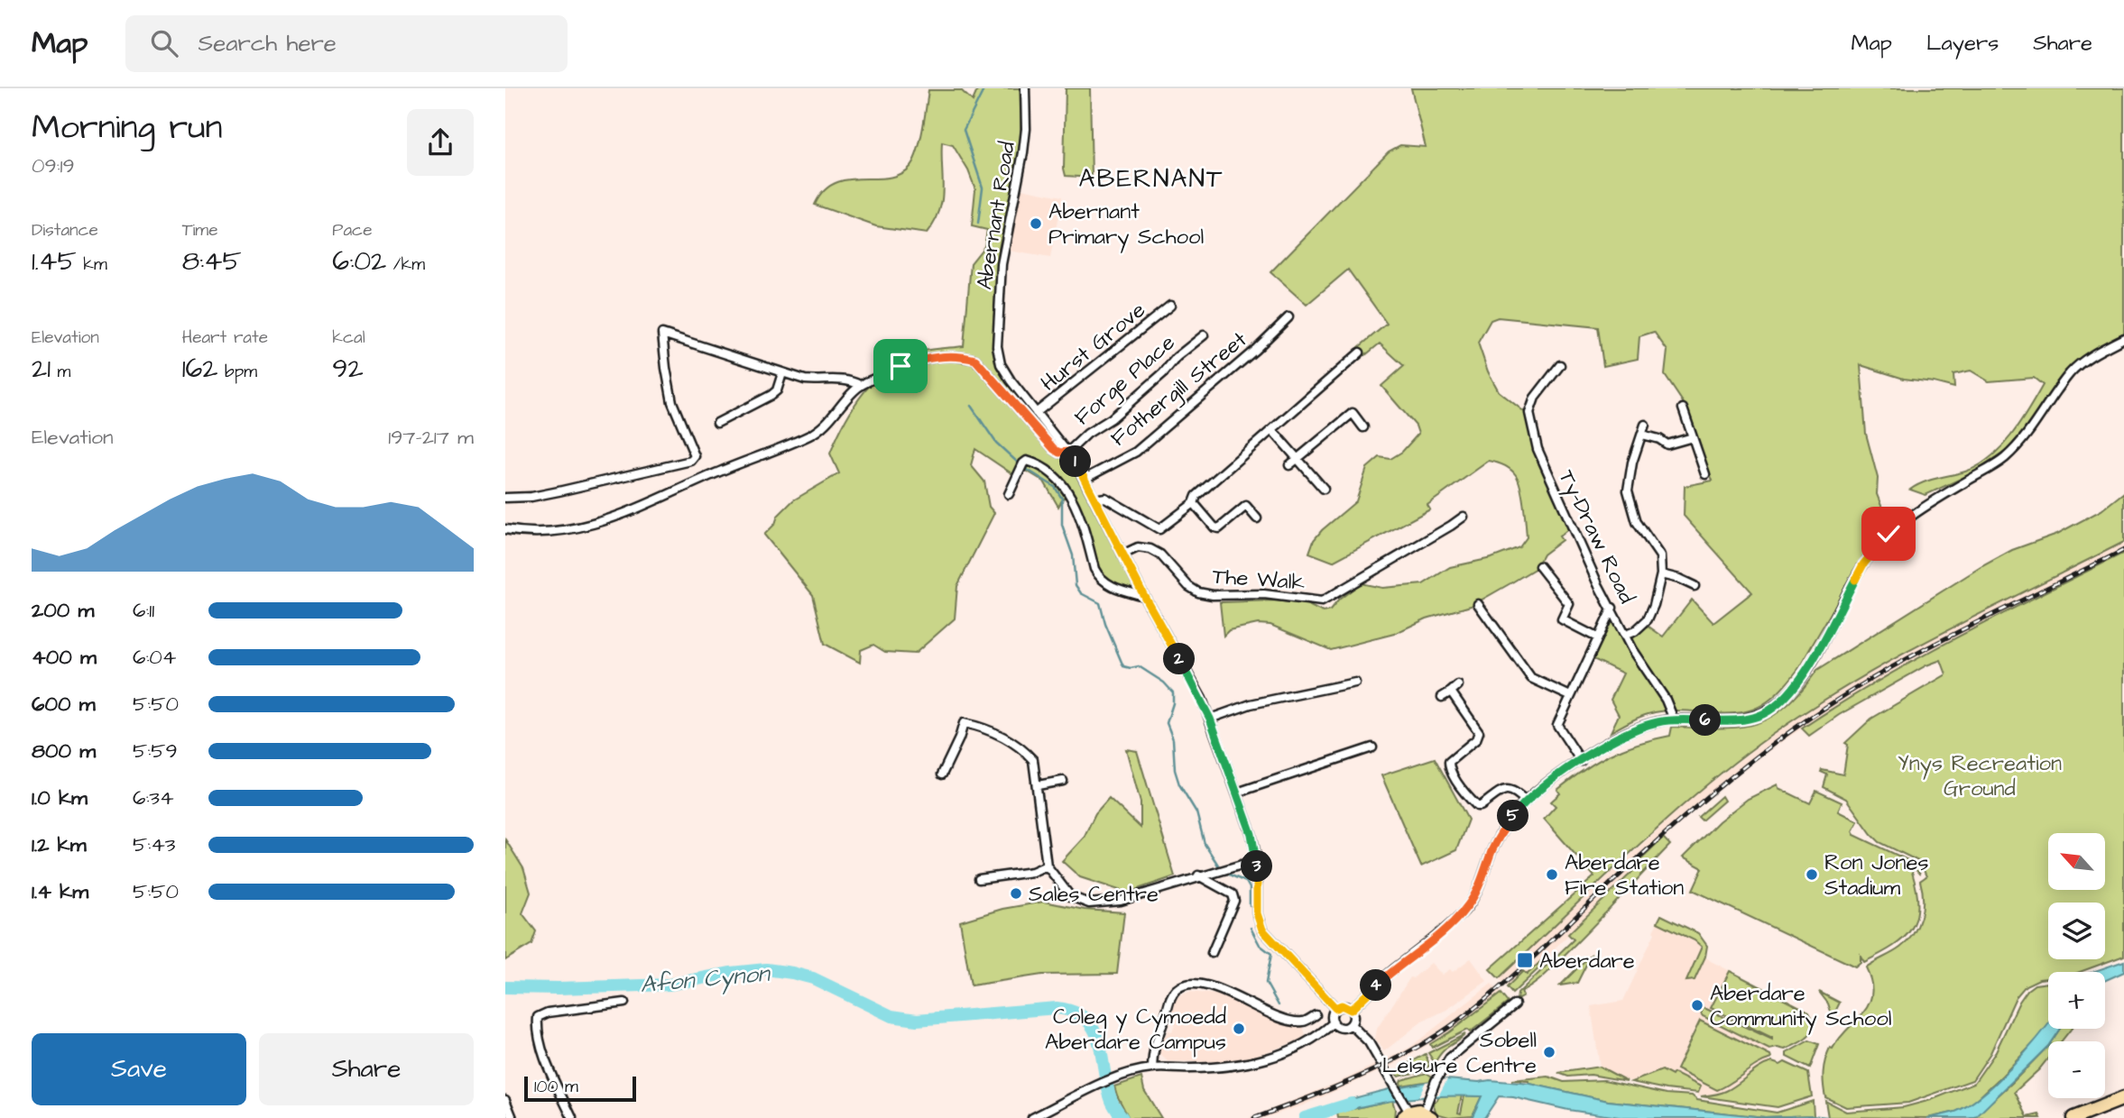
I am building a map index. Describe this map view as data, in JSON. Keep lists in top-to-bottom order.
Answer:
{
  "streets": {
    "street": [
      "Abernant Road",
      "Hurst Grove",
      "Forge Place",
      "Fothergill Street",
      "Ty-Draw Road",
      "The Walk"
    ]
  },
  "crossings": [
    ["Abernant Road", "Hurst Grove"],
    ["Abernant Road", "Forge Place"],
    ["Abernant Road", "Fothergill Street"],
    ["Abernant Road", "The Walk"]
  ],
  "districts": ["ABERNANT"],
  "water": ["Afon Cynon"],
  "parks": ["Ynys Recreation Ground"],
  "places": {
    "other": [
      "Abernant Primary School",
      "Aberdare Fire Station",
      "Ron Jones Stadium",
      "Sales Centre",
      "Aberdare Community School",
      "Coleg y Cymoedd Aberdare Campus",
      "Sobell Leisure Centre"
    ],
    "transit": ["Aberdare"]
  },
  "scale_bar": "100 m",
  "north": "top left",
  "page": {
    "header": "Map",
    "search": "Search here",
    "nav": ["Map", "Layers", "Share"],
    "heading": ["Morning run", "09:19"],
    "stats": [
      ["Distance", "1.45 km"],
      ["Time", "8:45"],
      ["Pace", "6:02 /km"],
      ["Elevation", "21 m"],
      ["Heart rate", "162 bpm"],
      ["kcal", "92"]
    ],
    "chart": ["Elevation", "197–217 m"],
    "pins": [
      "1",
      "2",
      "6",
      "5",
      "3",
      "4"
    ],
    "list": [
      {
        "name": "200 m",
        "note": "6:11"
      },
      {
        "name": "400 m",
        "note": "6:04"
      },
      {
        "name": "600 m",
        "note": "5:50"
      },
      {
        "name": "800 m",
        "note": "5:59"
      },
      {
        "name": "1.0 km",
        "note": "6:34"
      },
      {
        "name": "1.2 km",
        "note": "5:43"
      },
      {
        "name": "1.4 km",
        "note": "5:50"
      }
    ],
    "map_buttons": ["+", "−"],
    "buttons": ["Save", "Share"],
    "scale": "100 m"
  }
}
